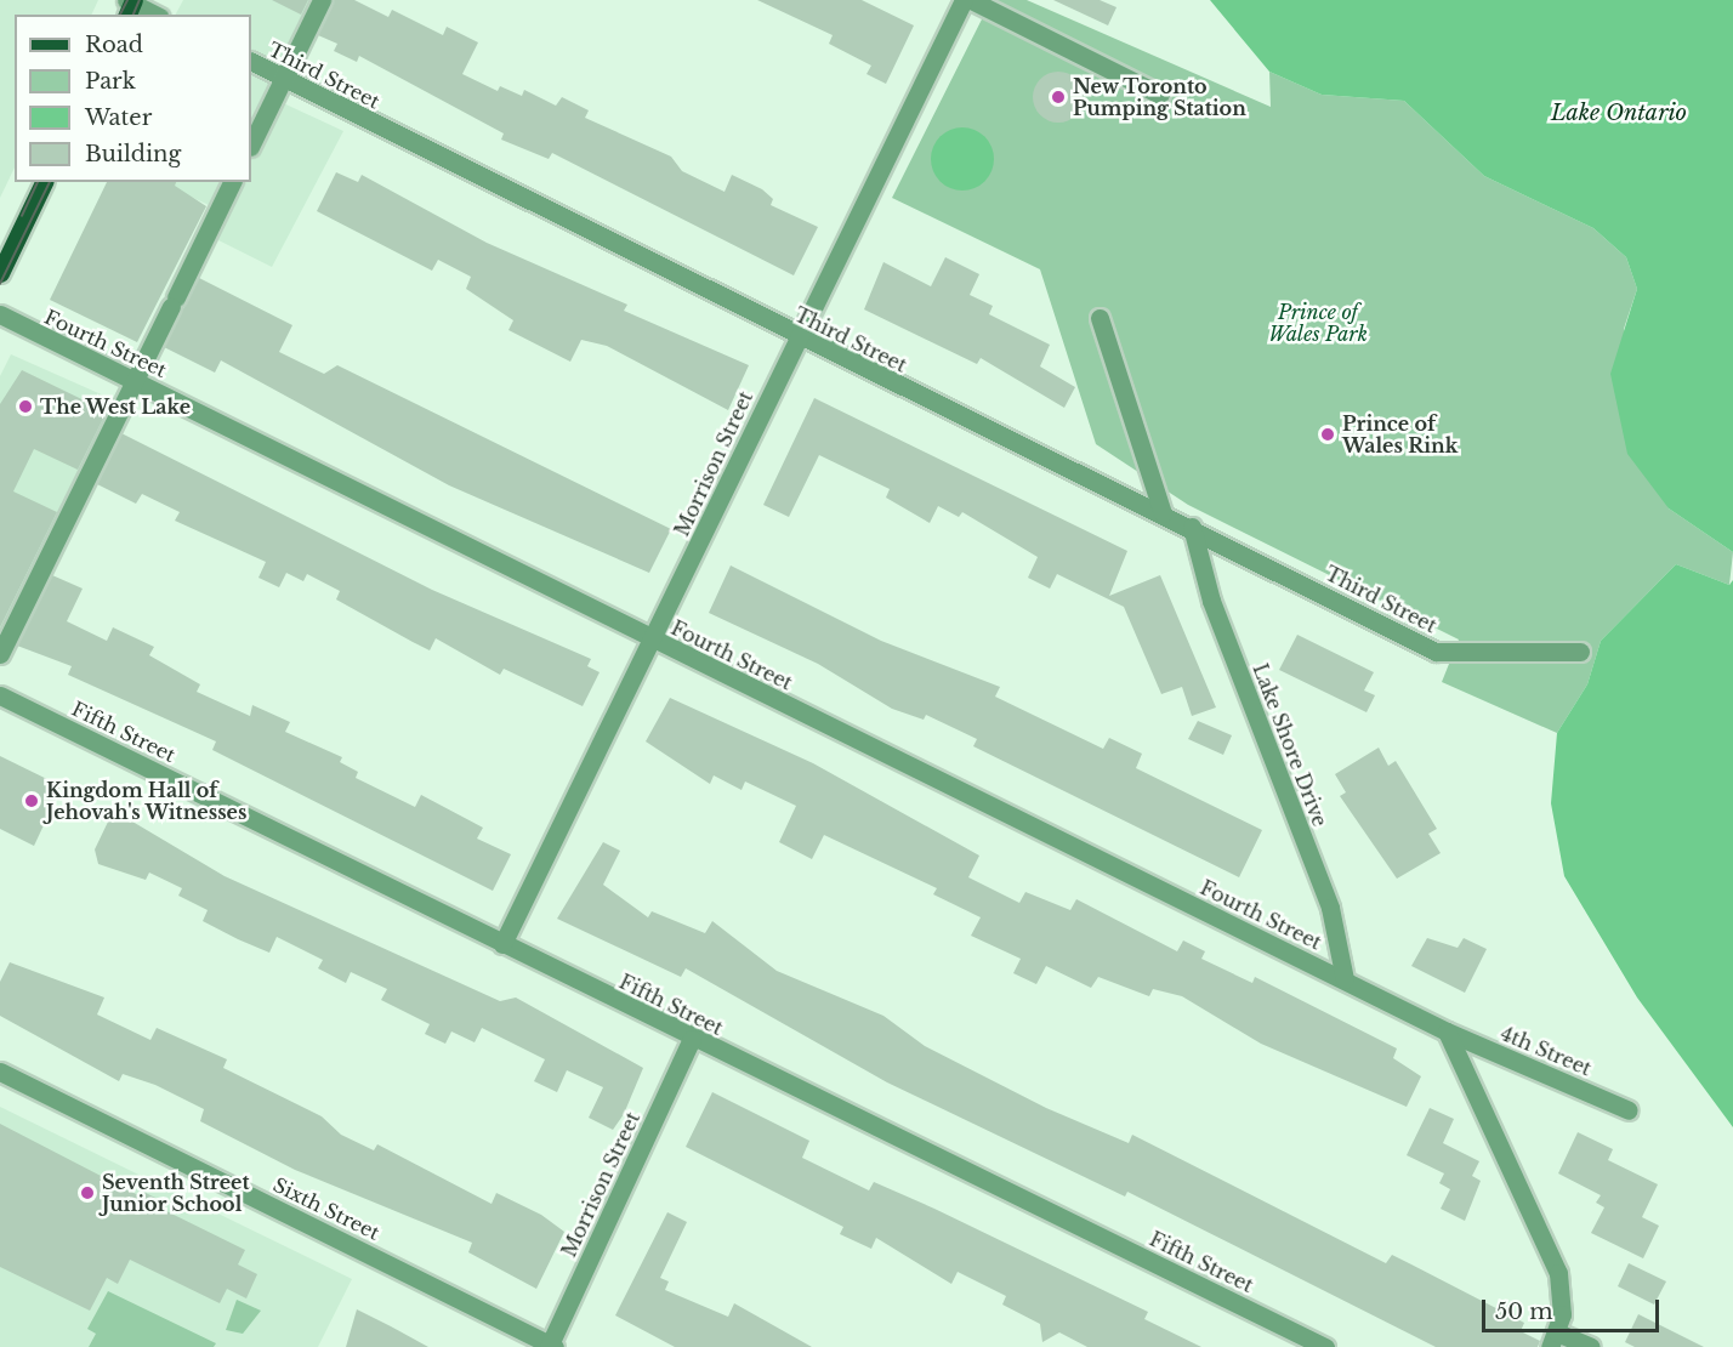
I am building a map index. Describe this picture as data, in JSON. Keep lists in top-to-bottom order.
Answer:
{
  "streets": {
    "street": [
      "Third Street",
      "Fourth Street",
      "Morrison Street",
      "Fifth Street",
      "Lake Shore Drive",
      "4th Street",
      "Sixth Street"
    ]
  },
  "crossings": [
    ["Third Street", "Morrison Street"],
    ["Third Street", "Lake Shore Drive"],
    ["Fourth Street", "Morrison Street"],
    ["Fourth Street", "Lake Shore Drive"],
    ["Fourth Street", "4th Street"],
    ["Morrison Street", "Fifth Street"],
    ["Morrison Street", "Sixth Street"]
  ],
  "water": ["Lake Ontario"],
  "parks": ["Prince of Wales Park"],
  "places": [
    "New Toronto Pumping Station",
    "The West Lake",
    "Prince of Wales Rink",
    "Kingdom Hall of Jehovah's Witnesses",
    "Seventh Street Junior School"
  ],
  "legend": [
    "Road",
    "Park",
    "Water",
    "Building"
  ],
  "scale_bar": "50 m"
}
